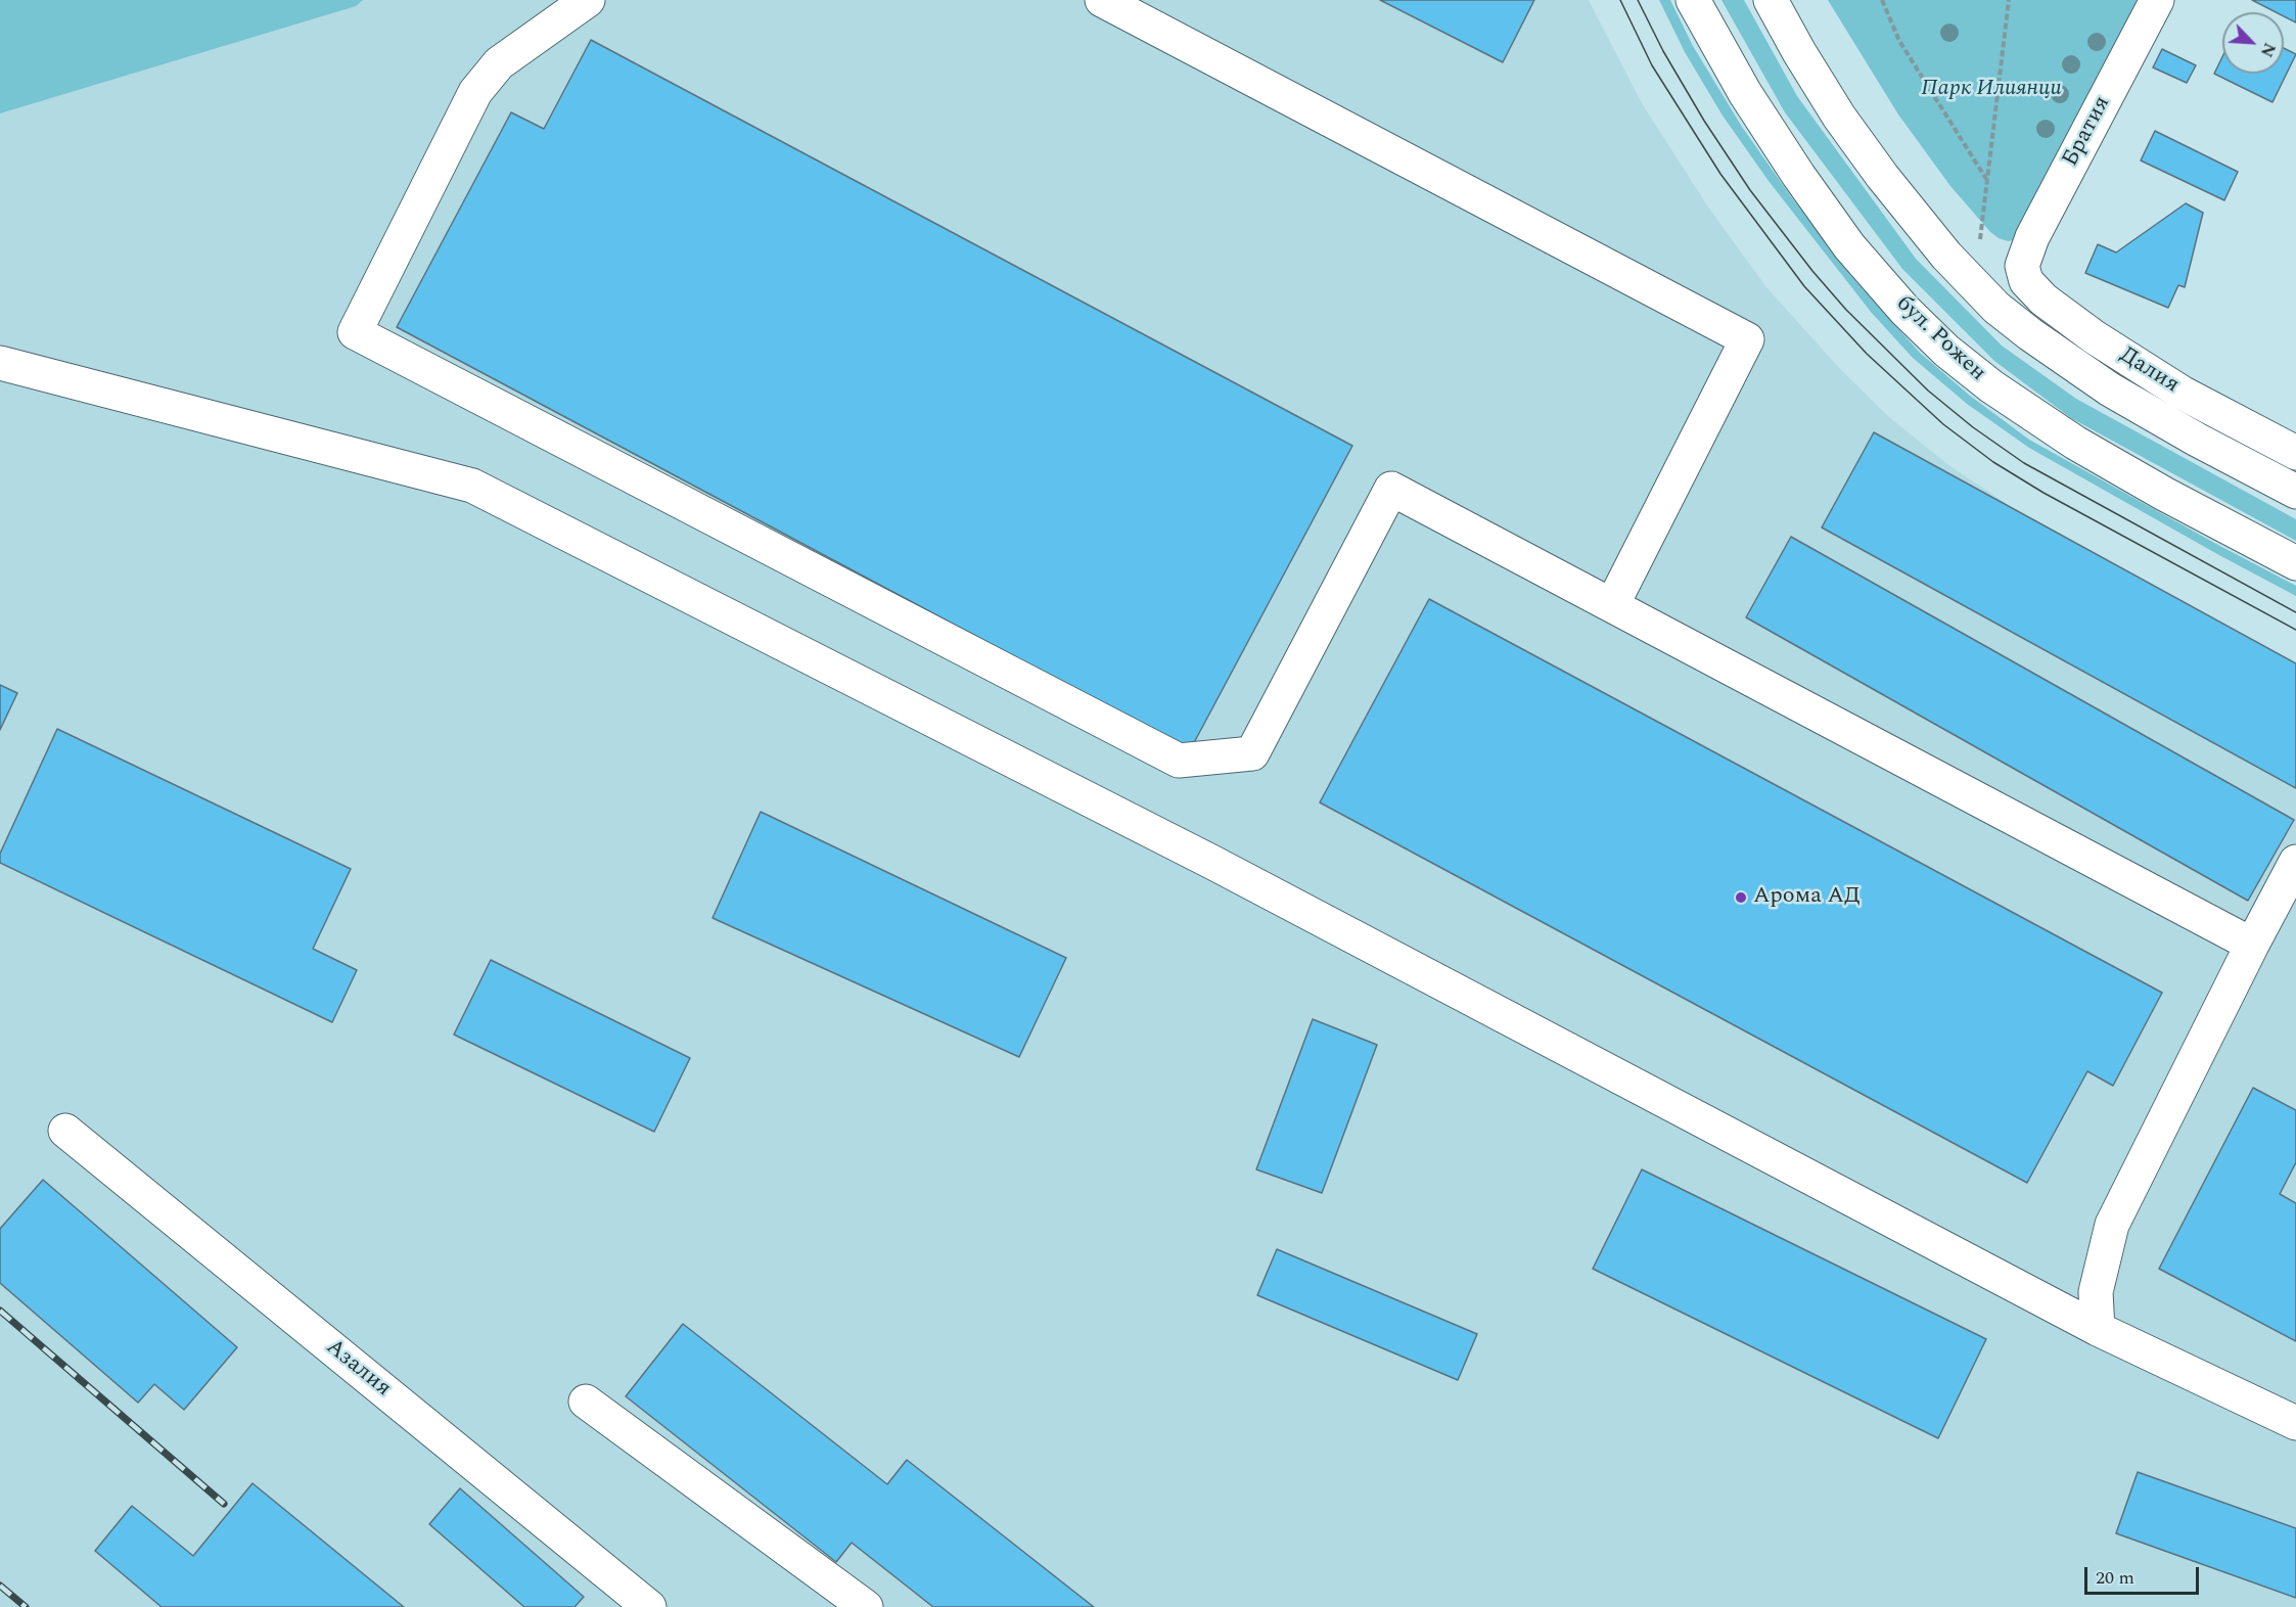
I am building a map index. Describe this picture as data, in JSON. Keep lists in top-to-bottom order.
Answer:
{
  "streets": {
    "street": [
      "Братия",
      "бул. Рожен",
      "Далия",
      "Азалия"
    ]
  },
  "crossings": [
    ["Братия", "Далия"]
  ],
  "parks": ["Парк Илиянци"],
  "places": ["Арома АД"],
  "scale_bar": "20 m",
  "north": "bottom right"
}
